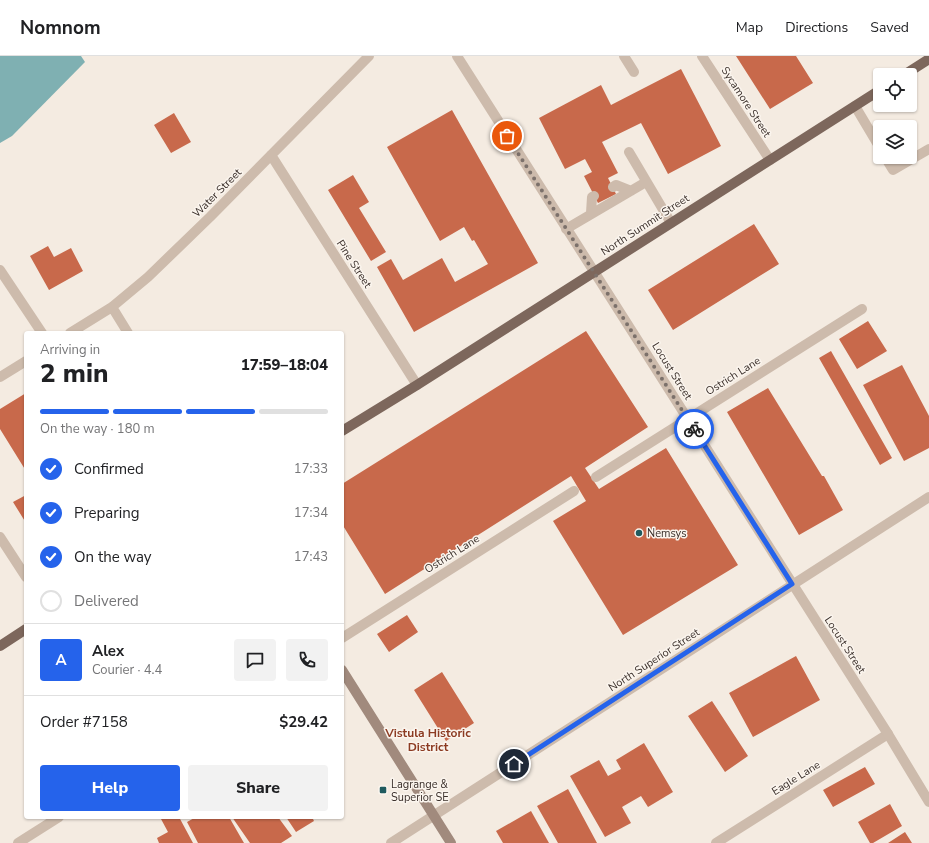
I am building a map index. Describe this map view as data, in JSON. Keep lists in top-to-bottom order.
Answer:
{
  "streets": {
    "main road": ["North Summit Street"],
    "street": [
      "Sycamore Street",
      "Water Street",
      "Pine Street",
      "Locust Street",
      "Ostrich Lane",
      "North Superior Street",
      "Eagle Lane"
    ]
  },
  "crossings": [
    ["Sycamore Street", "North Summit Street"],
    ["Water Street", "Pine Street"],
    ["North Summit Street", "Pine Street"],
    ["North Summit Street", "Locust Street"],
    ["Locust Street", "Ostrich Lane"],
    ["Locust Street", "North Superior Street"],
    ["Locust Street", "Eagle Lane"]
  ],
  "districts": ["Vistula Historic District"],
  "places": {
    "other": ["Nemsys"],
    "transit": ["Lagrange & Superior SE"]
  },
  "page": {
    "header": "Nomnom",
    "nav": ["Map", "Directions", "Saved"],
    "heading": ["2 min", "Arriving in", "17:59–18:04"],
    "panel": [
      "Alex",
      "Courier · 4.4",
      "Order #7158",
      "$29.42"
    ],
    "bar": "On the way · 180 m",
    "list": [
      ["Confirmed", "17:33"],
      ["Preparing", "17:34"],
      ["On the way", "17:43"],
      "Delivered"
    ],
    "round": "A",
    "buttons": ["Help", "Share"]
  }
}
